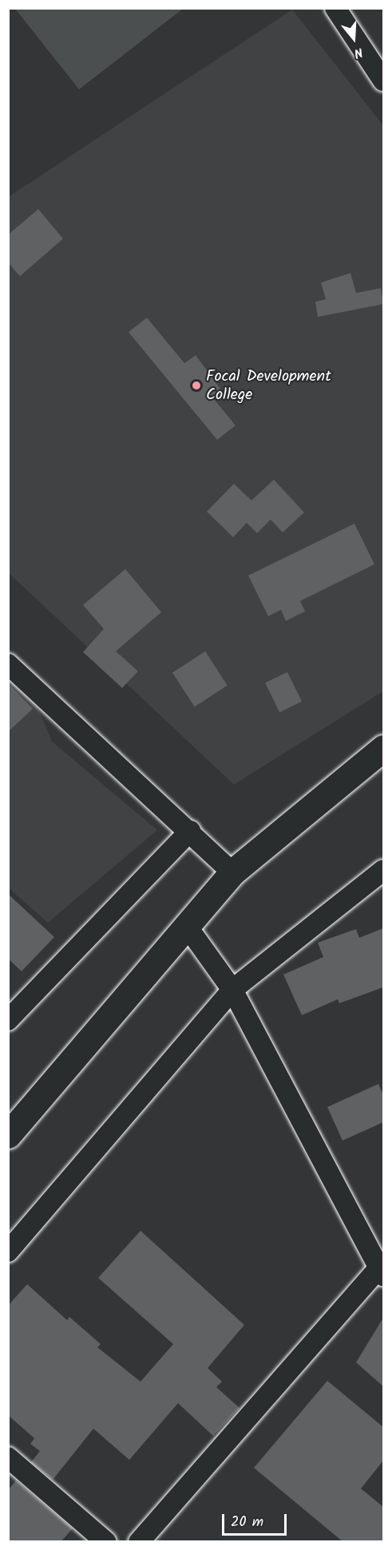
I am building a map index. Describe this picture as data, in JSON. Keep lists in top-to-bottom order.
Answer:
{
  "places": ["Focal Development College"],
  "scale_bar": "20 m",
  "north": "bottom"
}
